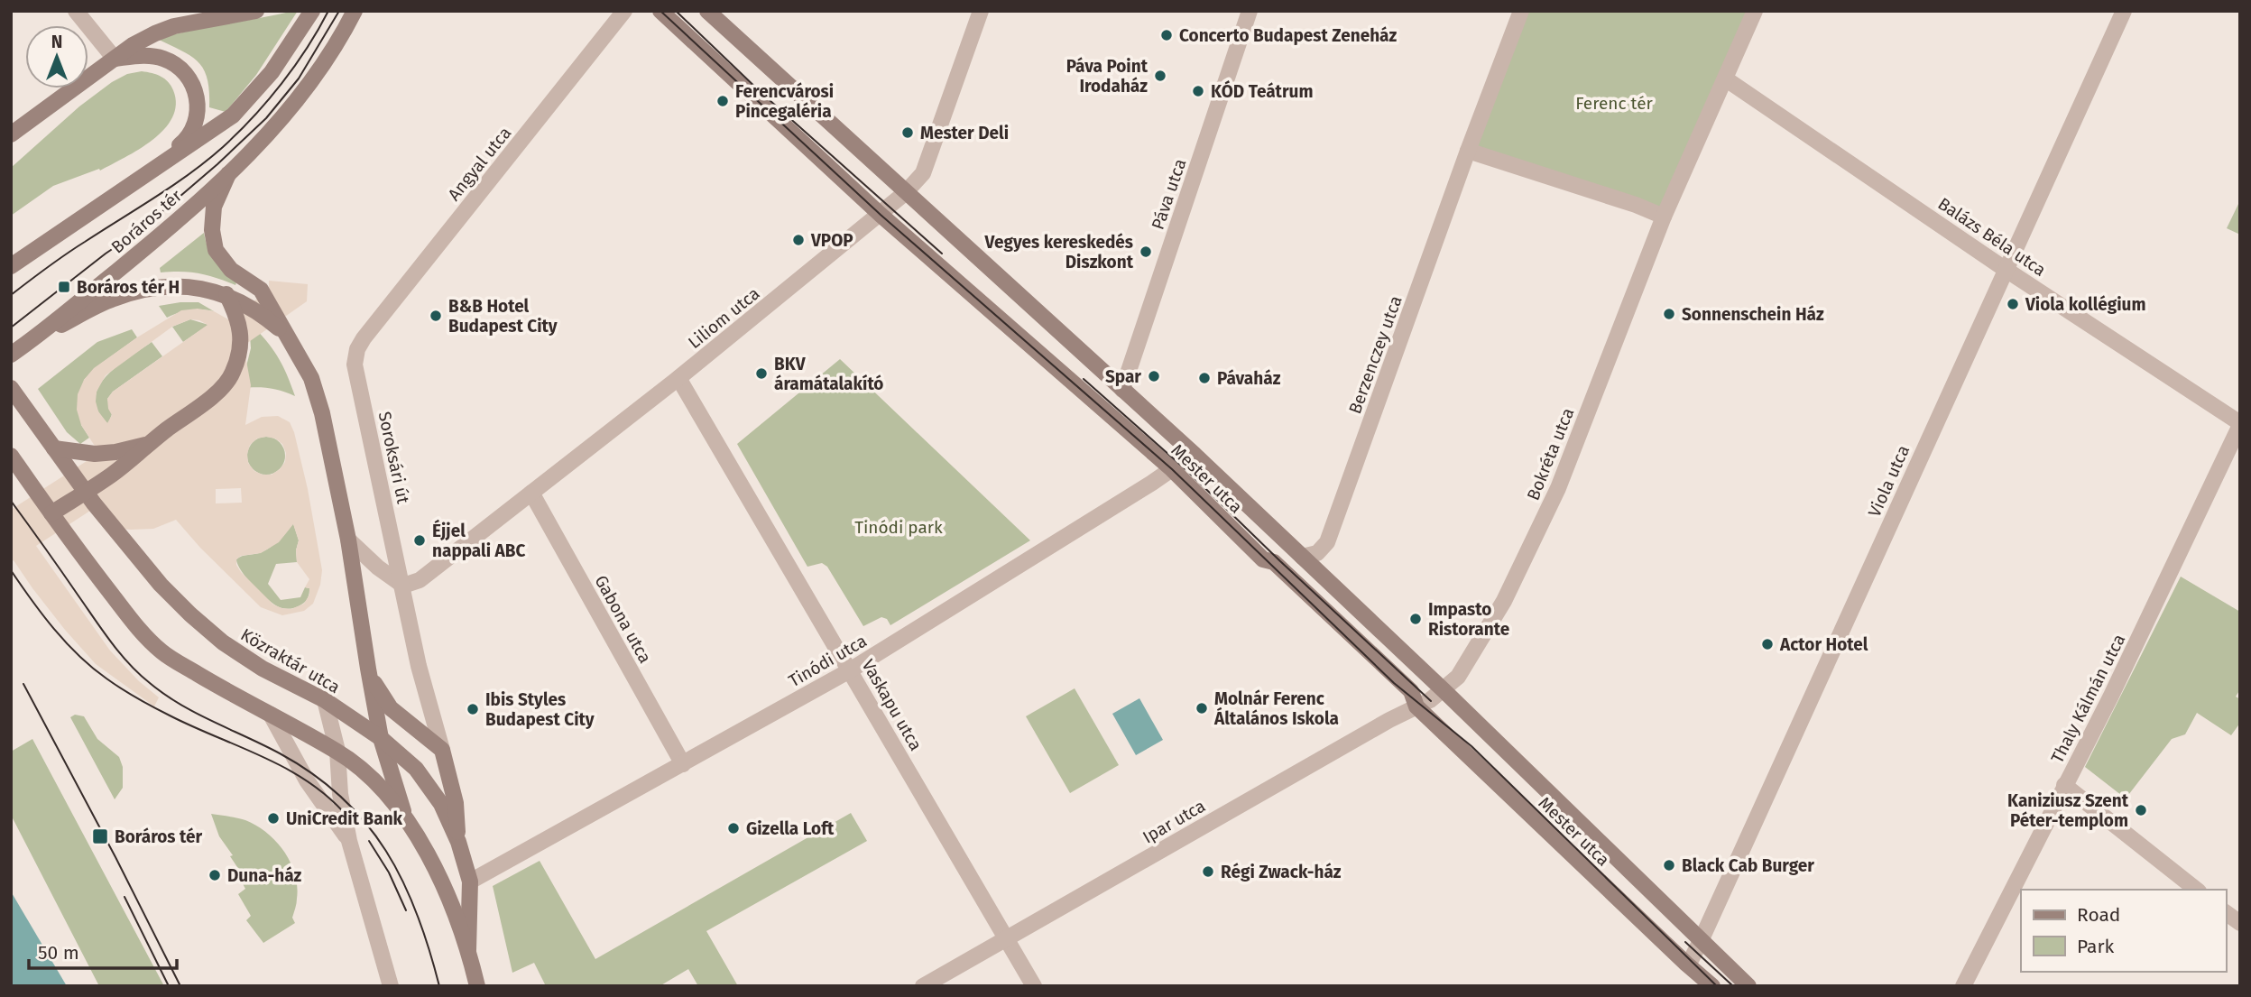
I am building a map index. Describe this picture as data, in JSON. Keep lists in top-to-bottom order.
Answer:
{
  "streets": {
    "main road": ["Boráros tér", "Mester utca", "Közraktár utca"],
    "street": [
      "Angyal utca",
      "Páva utca",
      "Balázs Béla utca",
      "Liliom utca",
      "Berzenczey utca",
      "Bokréta utca",
      "Soroksári út",
      "Viola utca",
      "Gabona utca",
      "Tinódi utca",
      "Thaly Kálmán utca",
      "Vaskapu utca",
      "Ipar utca"
    ]
  },
  "crossings": [
    ["Angyal utca", "Soroksári út"],
    ["Páva utca", "Mester utca"],
    ["Balázs Béla utca", "Viola utca"],
    ["Balázs Béla utca", "Thaly Kálmán utca"],
    ["Liliom utca", "Soroksári út"],
    ["Liliom utca", "Mester utca"],
    ["Liliom utca", "Gabona utca"],
    ["Liliom utca", "Vaskapu utca"],
    ["Berzenczey utca", "Mester utca"],
    ["Bokréta utca", "Mester utca"],
    ["Bokréta utca", "Ipar utca"],
    ["Mester utca", "Viola utca"],
    ["Mester utca", "Tinódi utca"],
    ["Mester utca", "Ipar utca"],
    ["Gabona utca", "Tinódi utca"],
    ["Tinódi utca", "Vaskapu utca"],
    ["Vaskapu utca", "Ipar utca"]
  ],
  "parks": ["Ferenc tér", "Tinódi park"],
  "places": {
    "other": [
      "Concerto Budapest Zeneház",
      "Páva Point Irodaház",
      "KÓD Teátrum",
      "Ferencvárosi Pincegaléria",
      "Mester Deli",
      "VPOP",
      "Vegyes kereskedés Diszkont",
      "Viola kollégium",
      "Sonnenschein Ház",
      "B&B Hotel Budapest City",
      "BKV áramátalakító",
      "Spar",
      "Pávaház",
      "Éjjel nappali ABC",
      "Impasto Ristorante",
      "Actor Hotel",
      "Molnár Ferenc Általános Iskola",
      "Ibis Styles Budapest City",
      "Kaniziusz Szent Péter-templom",
      "UniCredit Bank",
      "Gizella Loft",
      "Black Cab Burger",
      "Régi Zwack-ház",
      "Duna-ház"
    ],
    "transit": ["Boráros tér H", "Boráros tér"]
  },
  "legend": ["Road", "Park"],
  "scale_bar": "50 m",
  "north": "top"
}
